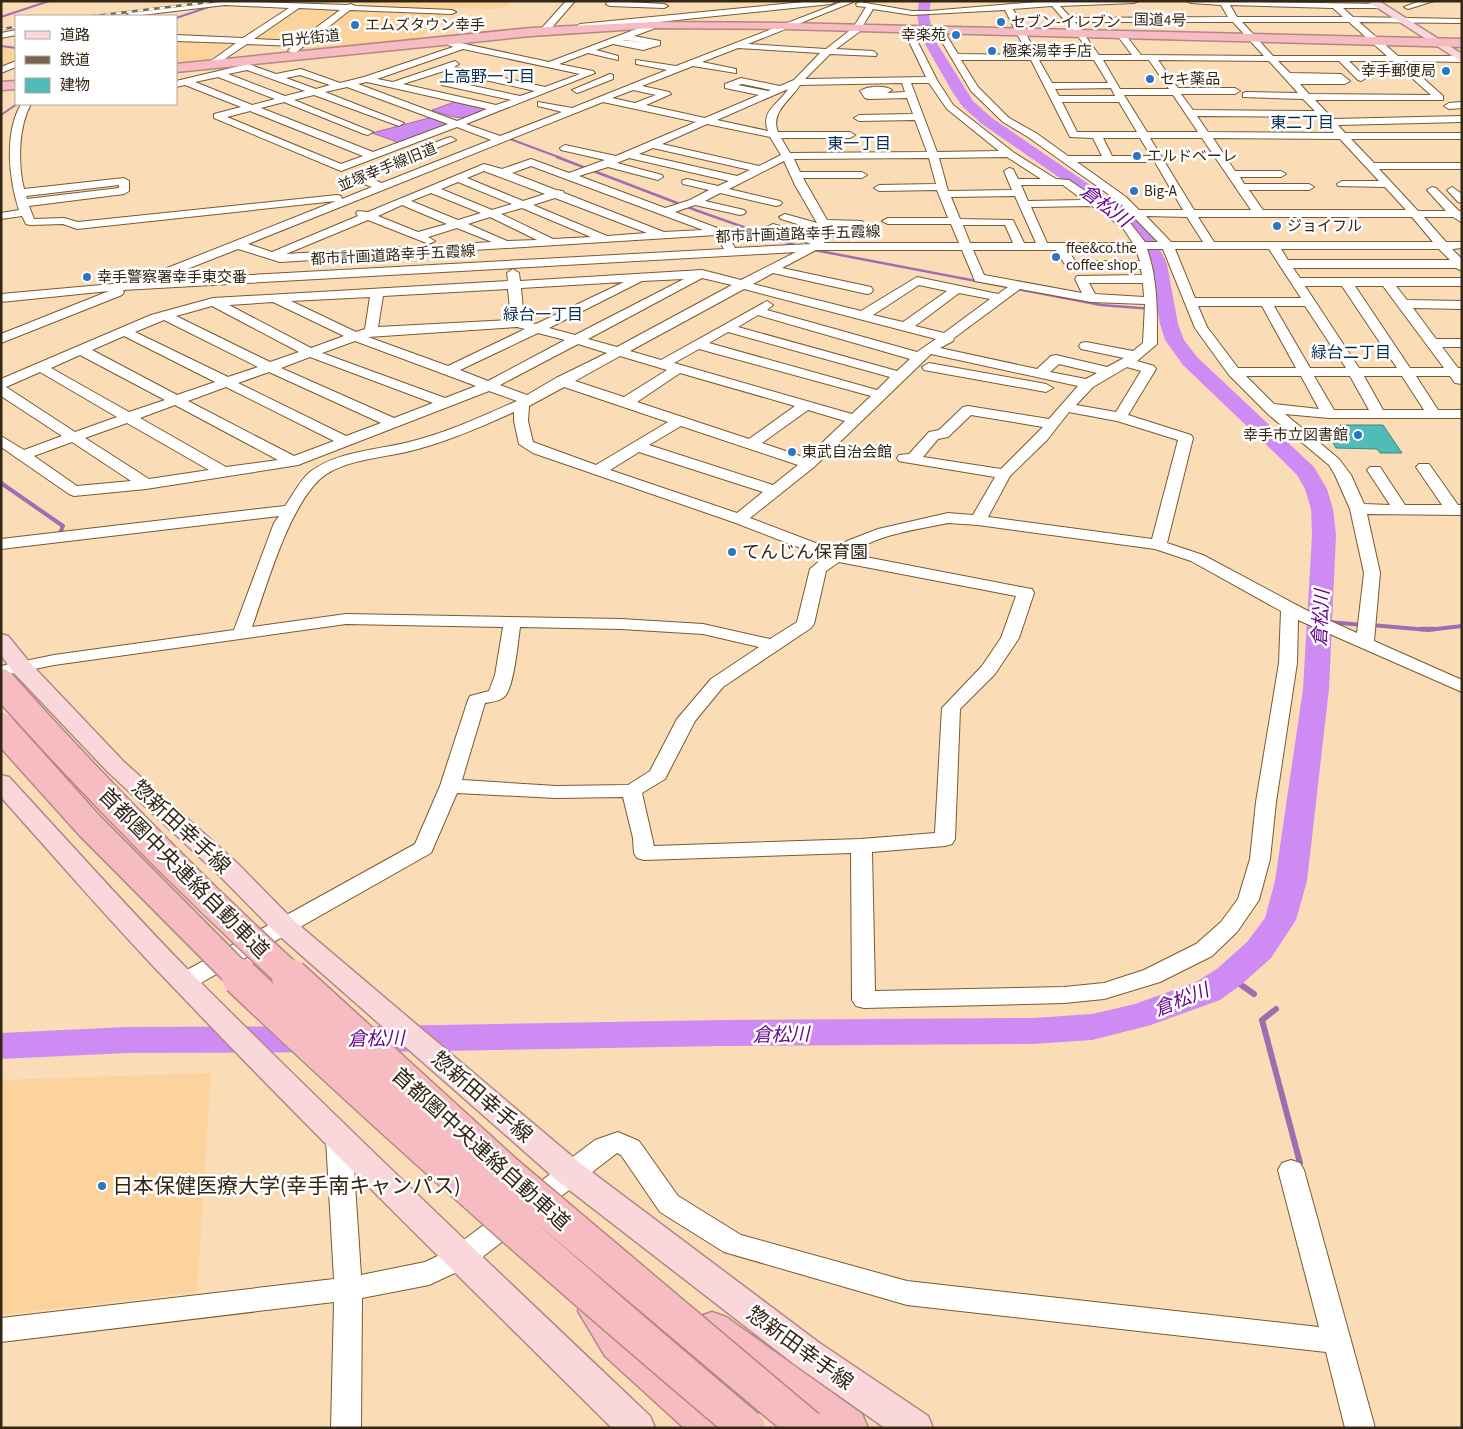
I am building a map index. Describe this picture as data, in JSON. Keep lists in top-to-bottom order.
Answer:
{
  "streets": {
    "highway": ["国道4号", "日光街道", "首都圏中央連絡自動車道"],
    "main road": ["惣新田幸手線"],
    "street": ["並塚幸手線旧道", "都市計画道路幸手五霞線"]
  },
  "crossings": [
    ["国道4号", "日光街道"],
    ["国道4号", "並塚幸手線旧道"],
    ["並塚幸手線旧道", "都市計画道路幸手五霞線"],
    ["惣新田幸手線", "首都圏中央連絡自動車道"]
  ],
  "districts": [
    "上高野一丁目",
    "東二丁目",
    "東一丁目",
    "緑台一丁目",
    "緑台二丁目"
  ],
  "water": ["倉松川"],
  "places": [
    "セブン-イレブン",
    "エムズタウン幸手",
    "幸楽苑",
    "極楽湯幸手店",
    "幸手郵便局",
    "セキ薬品",
    "エルドベーレ",
    "Big-A",
    "ジョイフル",
    "ffee&co.the coffee shop",
    "幸手警察署幸手東交番",
    "幸手市立図書館",
    "東武自治会館",
    "てんじん保育園",
    "日本保健医療大学(幸手南キャンパス)"
  ],
  "legend": ["道路", "鉄道", "建物"]
}
